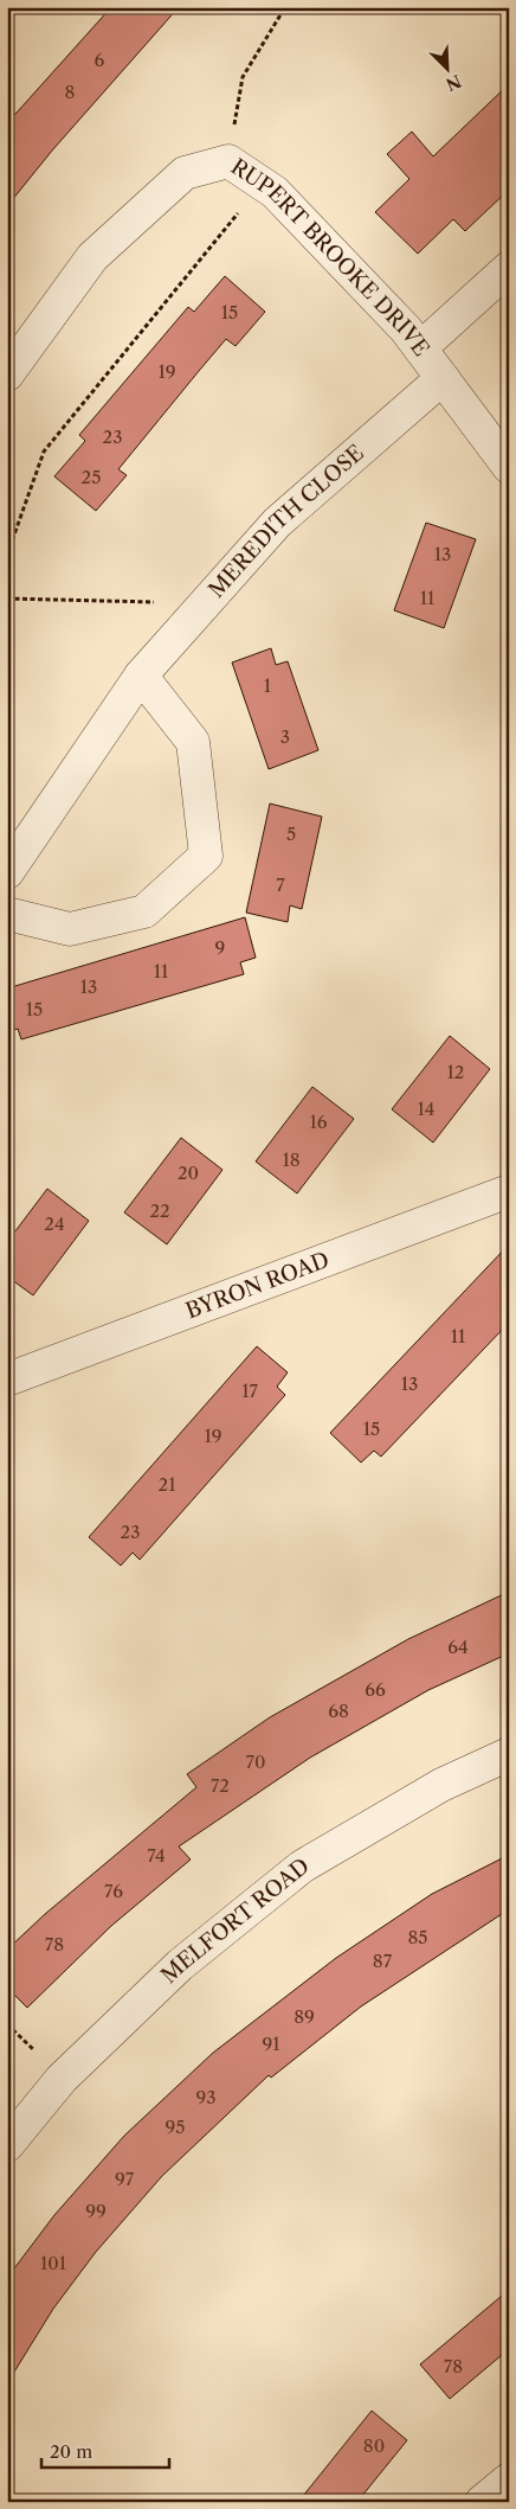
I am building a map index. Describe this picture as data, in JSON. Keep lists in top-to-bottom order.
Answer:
{
  "streets": {
    "street": [
      "RUPERT BROOKE DRIVE",
      "MEREDITH CLOSE",
      "BYRON ROAD",
      "MELFORT ROAD"
    ]
  },
  "crossings": [
    ["RUPERT BROOKE DRIVE", "MEREDITH CLOSE"]
  ],
  "house_numbers": [
    "6",
    "8",
    "15",
    "19",
    "23",
    "25",
    "13",
    "11",
    "1",
    "3",
    "5",
    "7",
    "9",
    "11",
    "13",
    "15",
    "12",
    "14",
    "16",
    "18",
    "20",
    "22",
    "24",
    "11",
    "13",
    "17",
    "15",
    "19",
    "21",
    "23",
    "64",
    "66",
    "68",
    "70",
    "72",
    "74",
    "76",
    "85",
    "78",
    "87",
    "89",
    "91",
    "93",
    "95",
    "97",
    "99",
    "101",
    "78",
    "80"
  ],
  "scale_bar": "20 m",
  "north": "bottom right"
}
